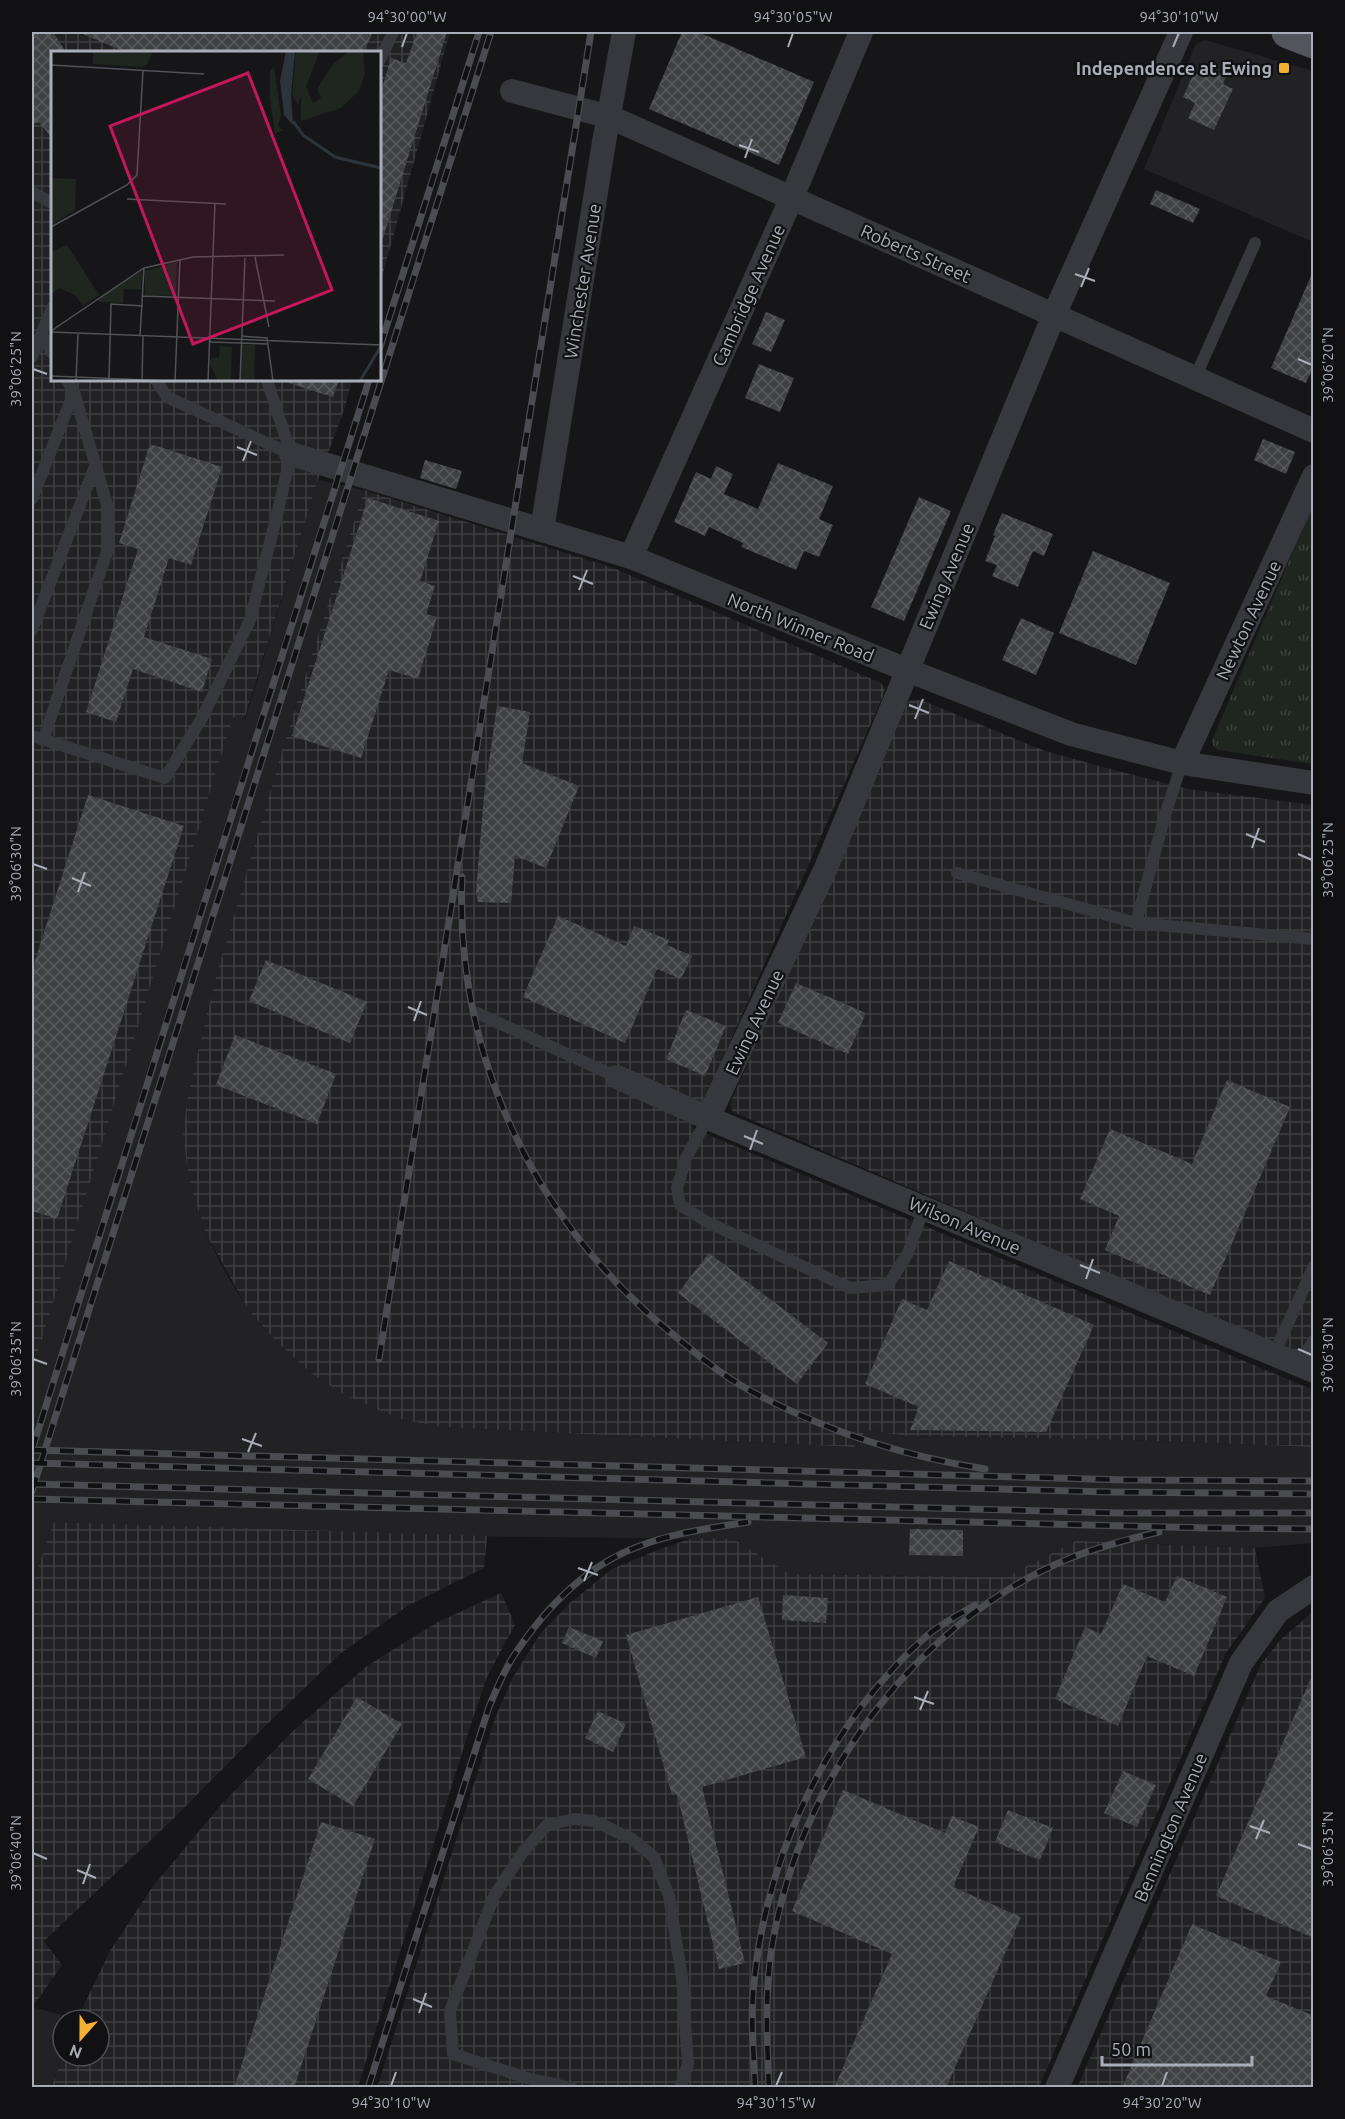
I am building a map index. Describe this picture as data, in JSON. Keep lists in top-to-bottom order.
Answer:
{
  "streets": {
    "street": [
      "Roberts Street",
      "Winchester Avenue",
      "Cambridge Avenue",
      "Ewing Avenue",
      "Newton Avenue",
      "North Winner Road",
      "Wilson Avenue",
      "Bennington Avenue"
    ]
  },
  "crossings": [
    ["Roberts Street", "Winchester Avenue"],
    ["Roberts Street", "Cambridge Avenue"],
    ["Roberts Street", "Ewing Avenue"],
    ["Winchester Avenue", "North Winner Road"],
    ["Cambridge Avenue", "North Winner Road"],
    ["Ewing Avenue", "North Winner Road"],
    ["Ewing Avenue", "Wilson Avenue"],
    ["Newton Avenue", "North Winner Road"]
  ],
  "places": {
    "transit": ["Independence at Ewing"]
  },
  "scale_bar": "50 m",
  "north": "bottom",
  "coordinates": [
    "94°30'00\"W",
    "94°30'05\"W",
    "94°30'10\"W",
    "39°06'20\"N",
    "39°06'25\"N",
    "39°06'30\"N",
    "39°06'35\"N",
    "39°06'40\"N",
    "94°30'15\"W",
    "94°30'20\"W"
  ]
}
